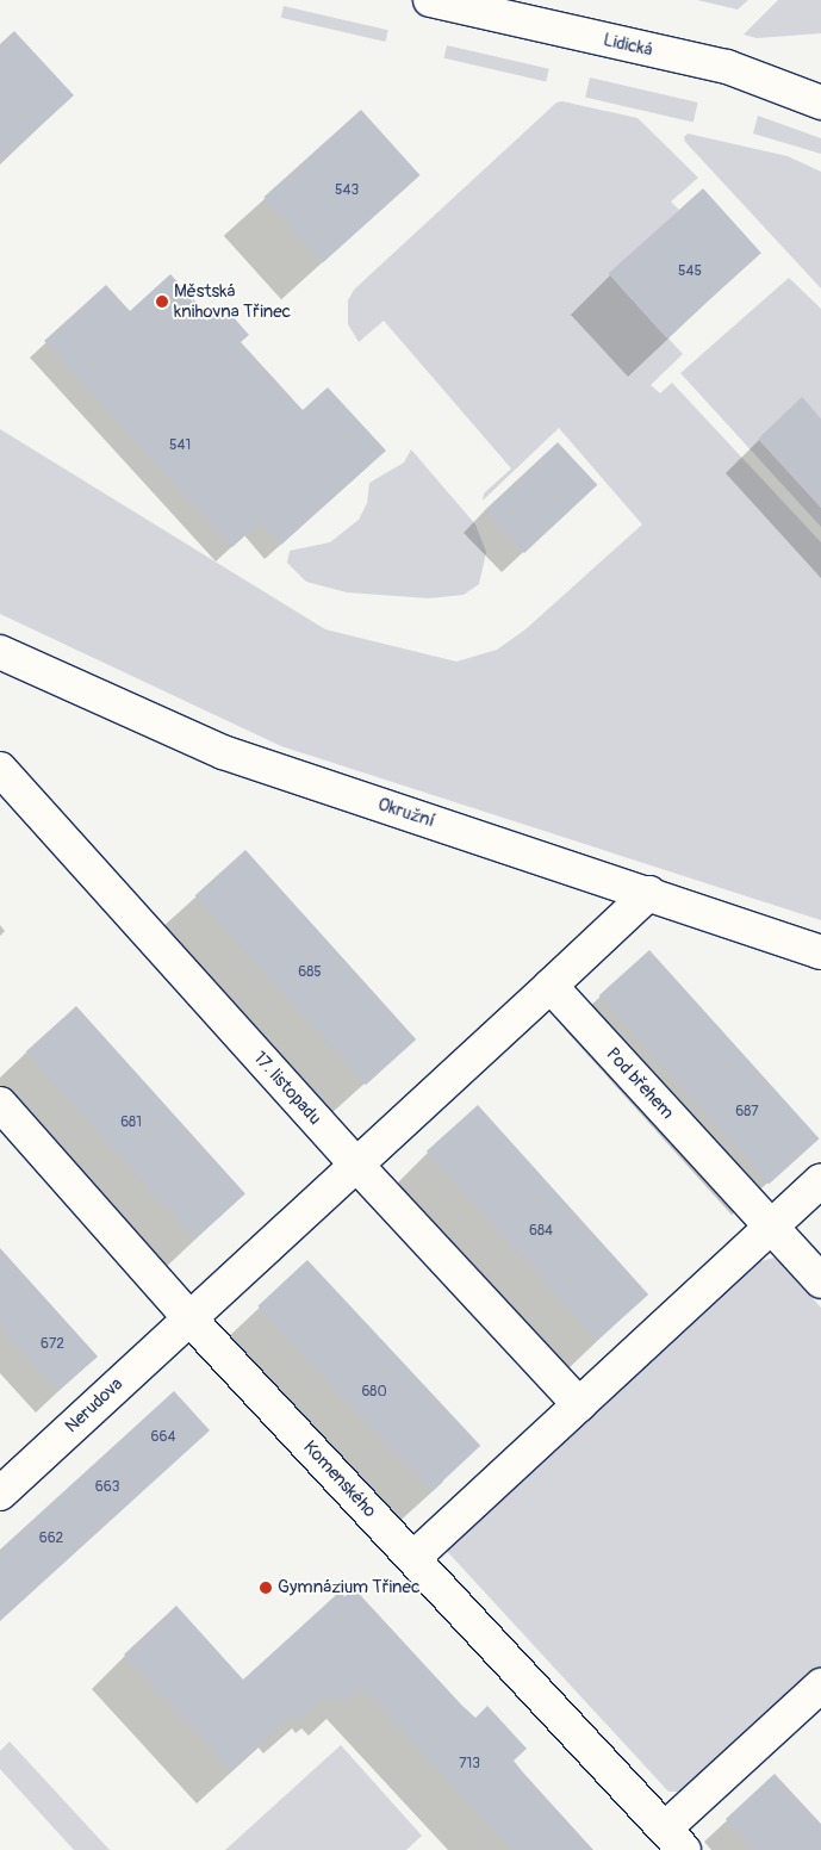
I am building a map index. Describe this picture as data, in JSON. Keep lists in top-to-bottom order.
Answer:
{
  "streets": {
    "street": [
      "Lidická",
      "Okružní",
      "Pod břehem",
      "17. listopadu",
      "Nerudova",
      "Komenského"
    ]
  },
  "crossings": [
    ["Pod břehem", "Nerudova"],
    ["17. listopadu", "Nerudova"],
    ["Nerudova", "Komenského"]
  ],
  "places": ["Městská knihovna Třinec", "Gymnázium Třinec"],
  "house_numbers": [
    "543",
    "545",
    "541",
    "685",
    "687",
    "681",
    "684",
    "672",
    "680",
    "664",
    "663",
    "662",
    "713"
  ]
}
